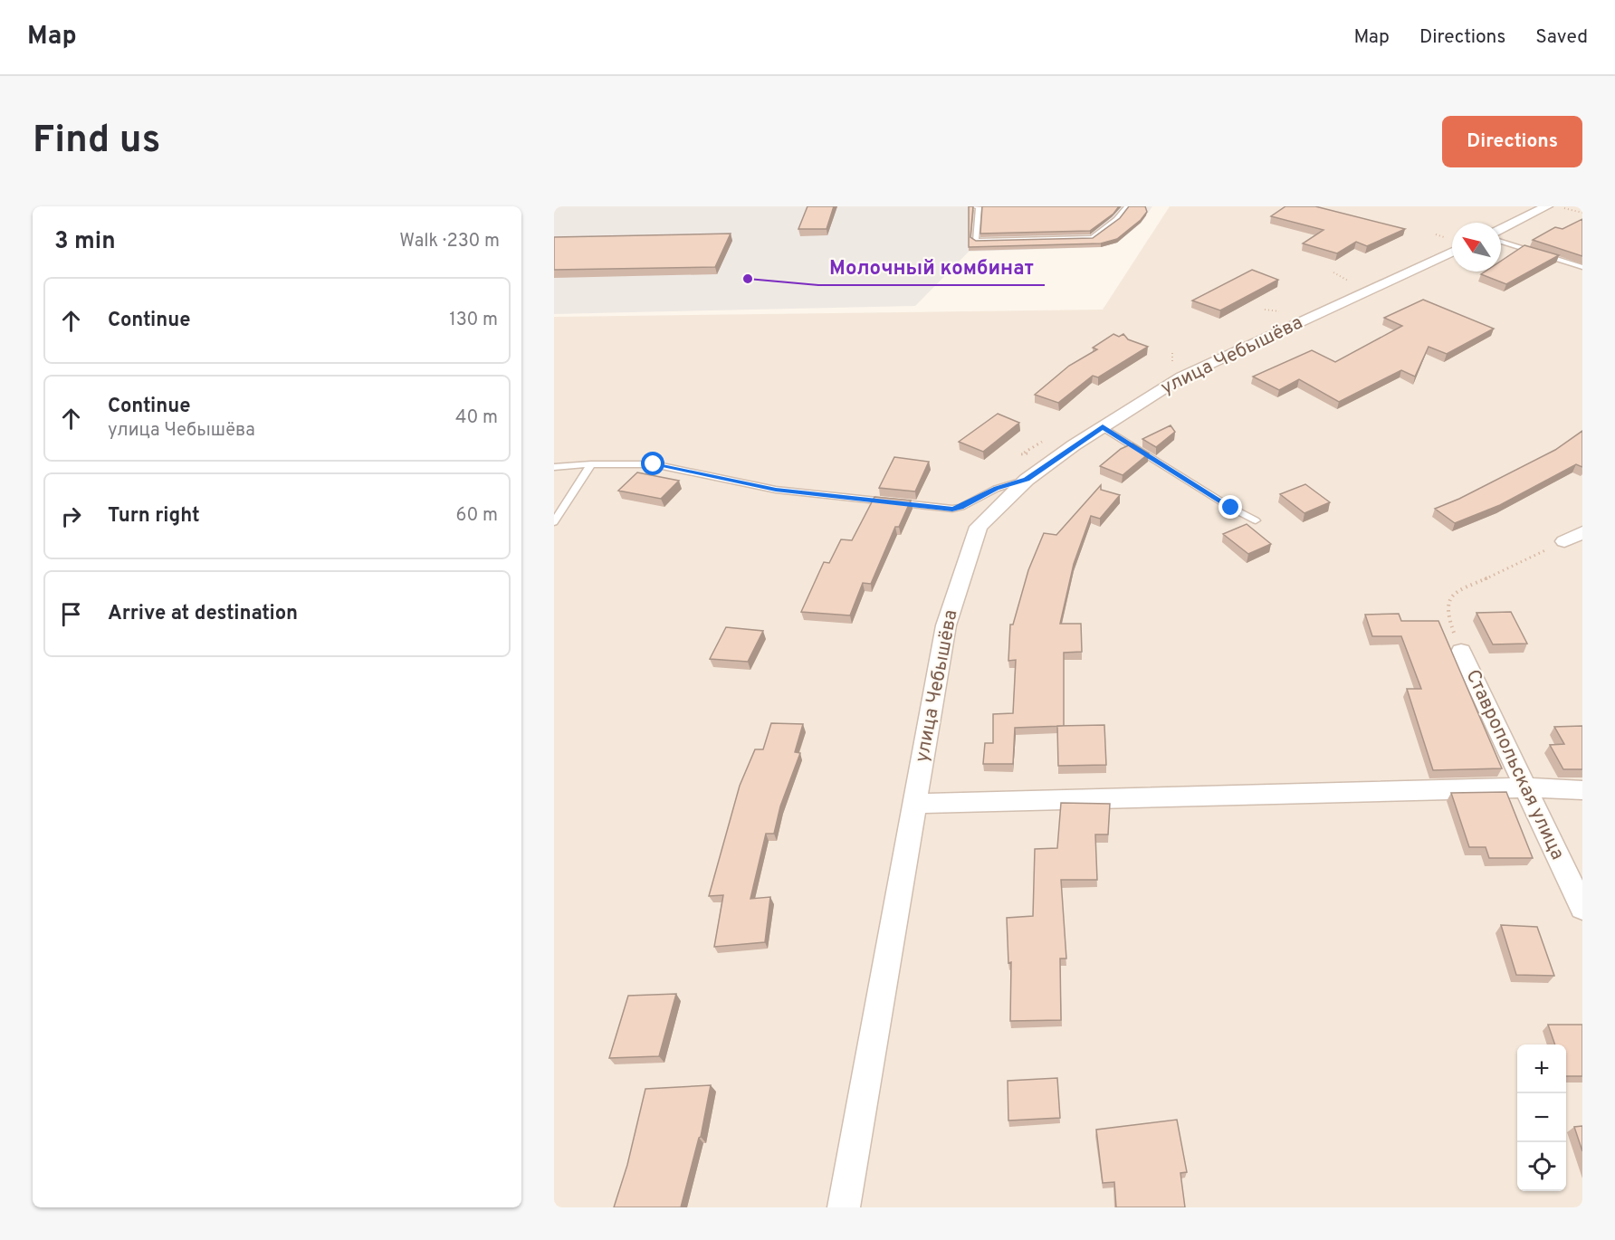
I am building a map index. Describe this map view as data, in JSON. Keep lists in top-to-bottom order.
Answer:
{
  "streets": {
    "street": ["улица Чебышёва", "Ставропольская улица"]
  },
  "places": ["Молочный комбинат"],
  "north": "top left",
  "page": {
    "header": "Map",
    "nav": ["Map", "Directions", "Saved"],
    "buttons": "Directions",
    "title": "Find us",
    "heading": ["3 min", "Walk · 230 m"],
    "list": [
      ["Continue", "130 m"],
      ["Continue", "улица Чебышёва", "40 m"],
      ["Turn right", "60 m"],
      "Arrive at destination"
    ],
    "map_buttons": ["+", "−"]
  }
}
